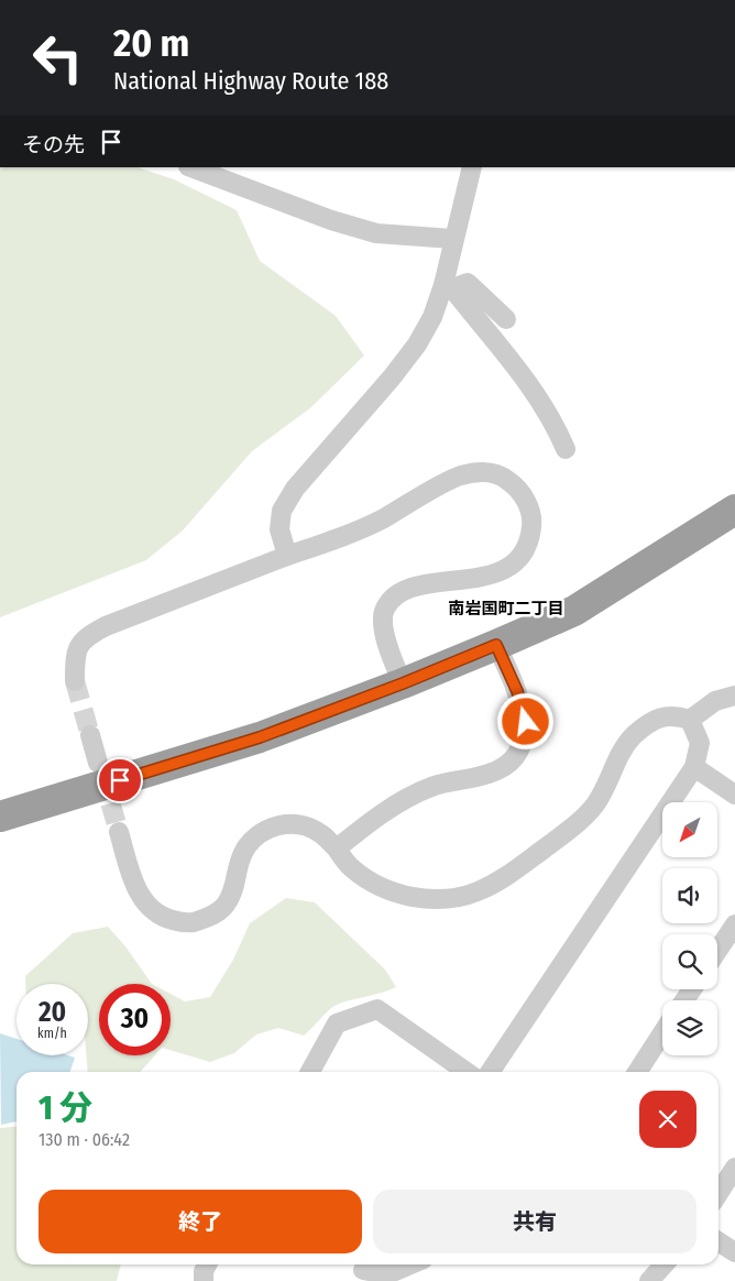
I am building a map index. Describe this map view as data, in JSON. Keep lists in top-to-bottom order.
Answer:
{
  "districts": ["南岩国町二丁目"],
  "north": "bottom left",
  "page": {
    "turn": ["20 m", "National Highway Route 188"],
    "then": "その先",
    "speed": "20 km/h",
    "limit": "30",
    "heading": ["1 分", "130 m · 06:42"],
    "buttons": ["終了", "共有"]
  }
}
